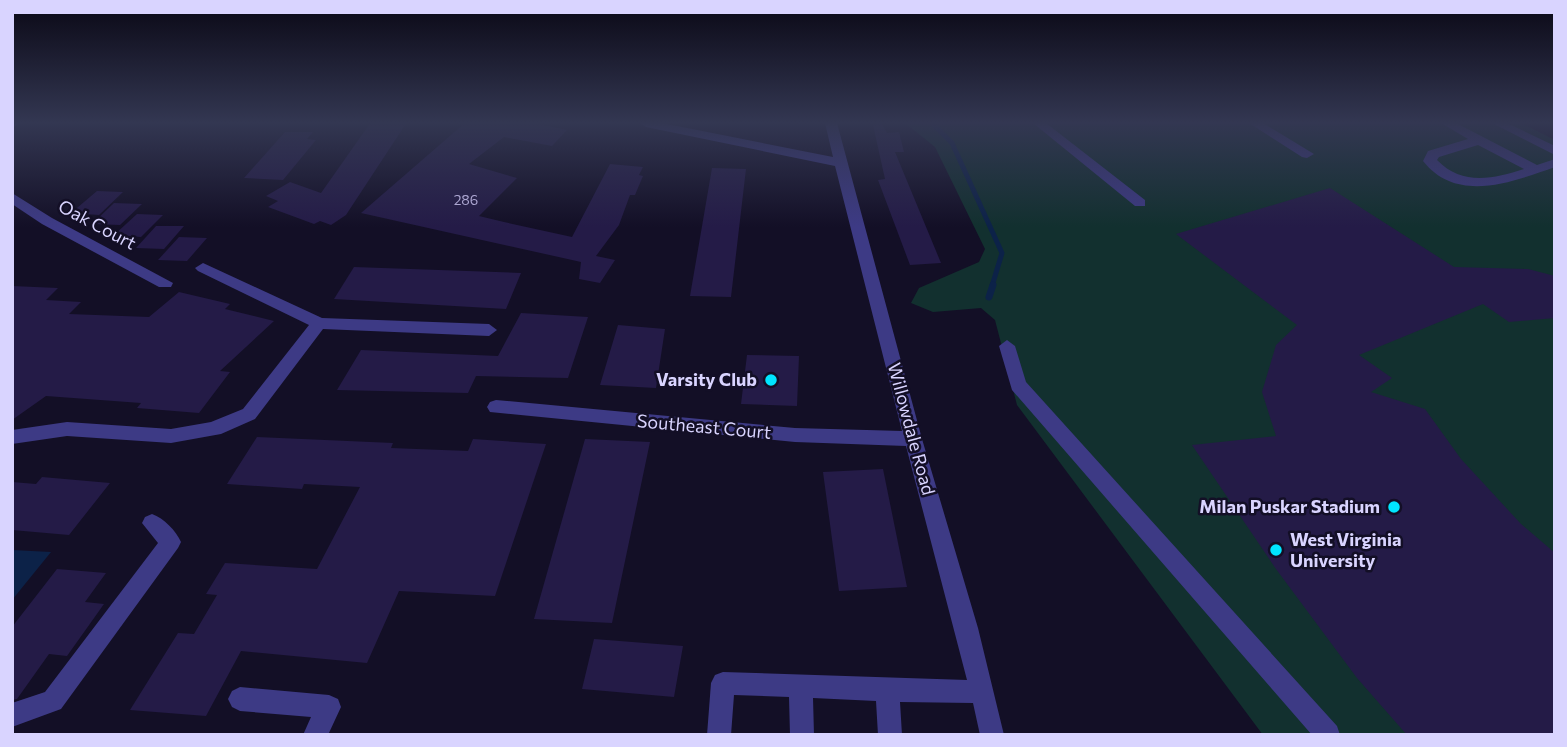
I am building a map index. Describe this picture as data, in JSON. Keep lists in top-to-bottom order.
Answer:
{
  "streets": {
    "street": ["Oak Court", "Southeast Court", "Willowdale Road"]
  },
  "crossings": [
    ["Southeast Court", "Willowdale Road"]
  ],
  "places": ["Varsity Club", "Milan Puskar Stadium", "West Virginia University"],
  "house_numbers": ["286"]
}
